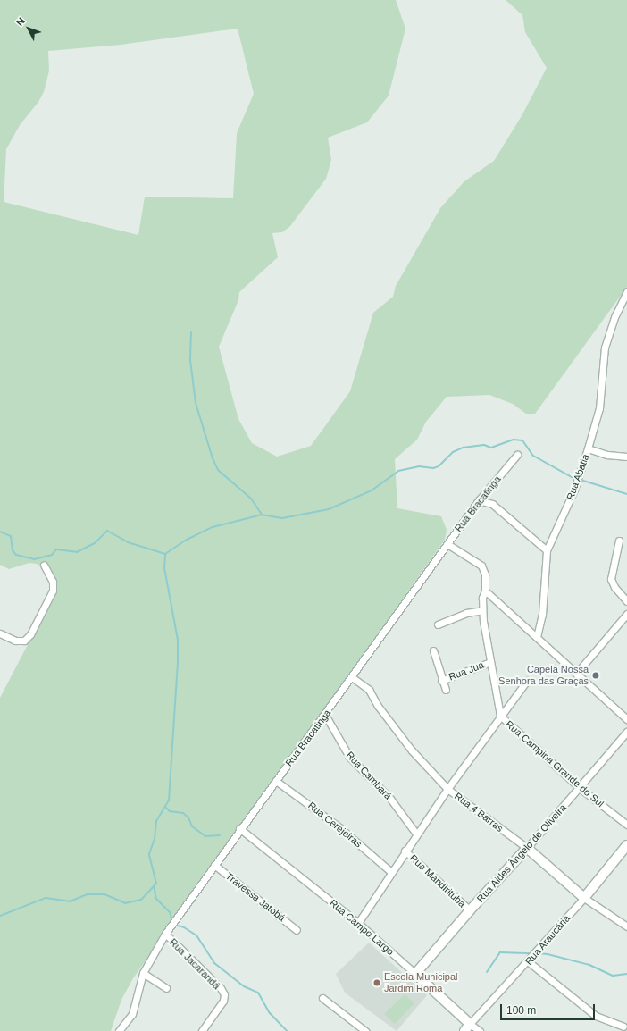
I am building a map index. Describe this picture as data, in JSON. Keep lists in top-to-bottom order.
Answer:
{
  "streets": {
    "street": [
      "Rua Abatia",
      "Rua Bracatinga",
      "Rua Jua",
      "Rua Campina Grande do Sul",
      "Rua Cambará",
      "Rua 4 Barras",
      "Rua Cerejeiras",
      "Rua Aides Ângelo de Oliveira",
      "Rua Mandirituba",
      "Travessa Jatobá",
      "Rua Campo Largo",
      "Rua Araucária",
      "Rua Jacarandá"
    ]
  },
  "crossings": [
    ["Rua Bracatinga", "Rua Campina Grande do Sul"],
    ["Rua Bracatinga", "Rua Cambará"],
    ["Rua Bracatinga", "Rua 4 Barras"],
    ["Rua Bracatinga", "Rua Cerejeiras"],
    ["Rua Bracatinga", "Travessa Jatobá"],
    ["Rua Bracatinga", "Rua Campo Largo"],
    ["Rua Bracatinga", "Rua Jacarandá"],
    ["Rua Jua", "Rua Campina Grande do Sul"],
    ["Rua Campina Grande do Sul", "Rua Aides Ângelo de Oliveira"],
    ["Rua 4 Barras", "Rua Aides Ângelo de Oliveira"],
    ["Rua 4 Barras", "Rua Araucária"],
    ["Rua Aides Ângelo de Oliveira", "Rua Mandirituba"],
    ["Rua Aides Ângelo de Oliveira", "Rua Campo Largo"],
    ["Rua Campo Largo", "Rua Araucária"]
  ],
  "places": ["Capela Nossa Senhora das Graças", "Escola Municipal Jardim Roma"],
  "scale_bar": "100 m",
  "north": "top left"
}
